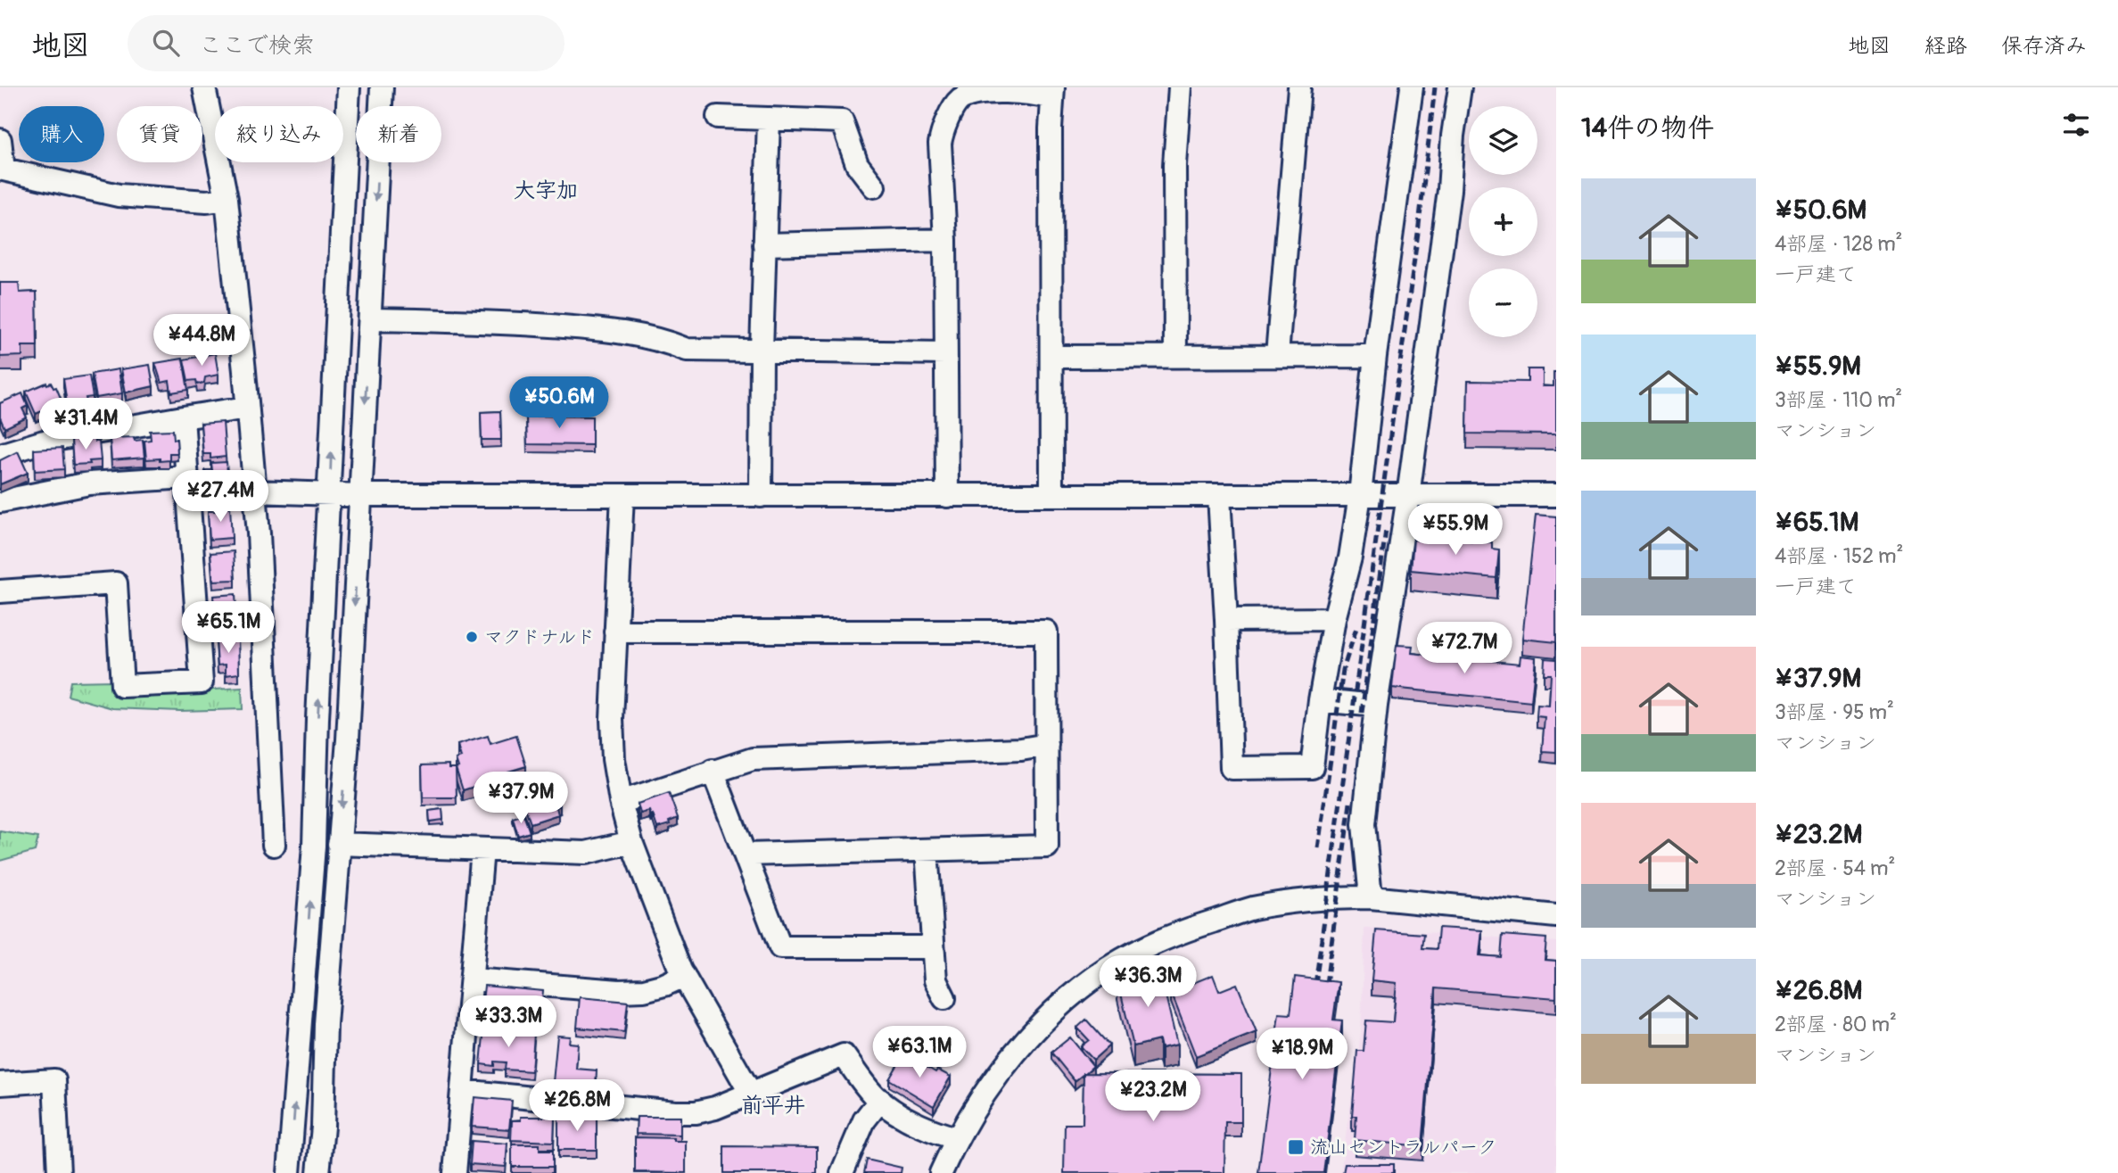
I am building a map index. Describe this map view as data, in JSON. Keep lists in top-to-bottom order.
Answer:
{
  "districts": ["大字加", "前平井"],
  "places": {
    "other": ["マクドナルド"],
    "transit": ["流山セントラルパーク"]
  },
  "page": {
    "header": "地図",
    "search": "ここで検索",
    "nav": ["地図", "経路", "保存済み"],
    "heading": "14件の物件",
    "map_buttons": ["+", "−"],
    "chip": [
      "購入",
      "賃貸",
      "絞り込み",
      "新着"
    ],
    "list": [
      {
        "name": "¥50.6M",
        "note": "4部屋 · 128 m² · 一戸建て"
      },
      {
        "name": "¥55.9M",
        "note": "3部屋 · 110 m² · マンション"
      },
      {
        "name": "¥65.1M",
        "note": "4部屋 · 152 m² · 一戸建て"
      },
      {
        "name": "¥37.9M",
        "note": "3部屋 · 95 m² · マンション"
      },
      {
        "name": "¥23.2M",
        "note": "2部屋 · 54 m² · マンション"
      },
      {
        "name": "¥26.8M",
        "note": "2部屋 · 80 m² · マンション"
      }
    ],
    "price": [
      "¥44.8M",
      "¥50.6M",
      "¥31.4M",
      "¥27.4M",
      "¥55.9M",
      "¥65.1M",
      "¥72.7M",
      "¥37.9M",
      "¥36.3M",
      "¥33.3M",
      "¥63.1M",
      "¥18.9M",
      "¥23.2M",
      "¥26.8M"
    ]
  }
}
